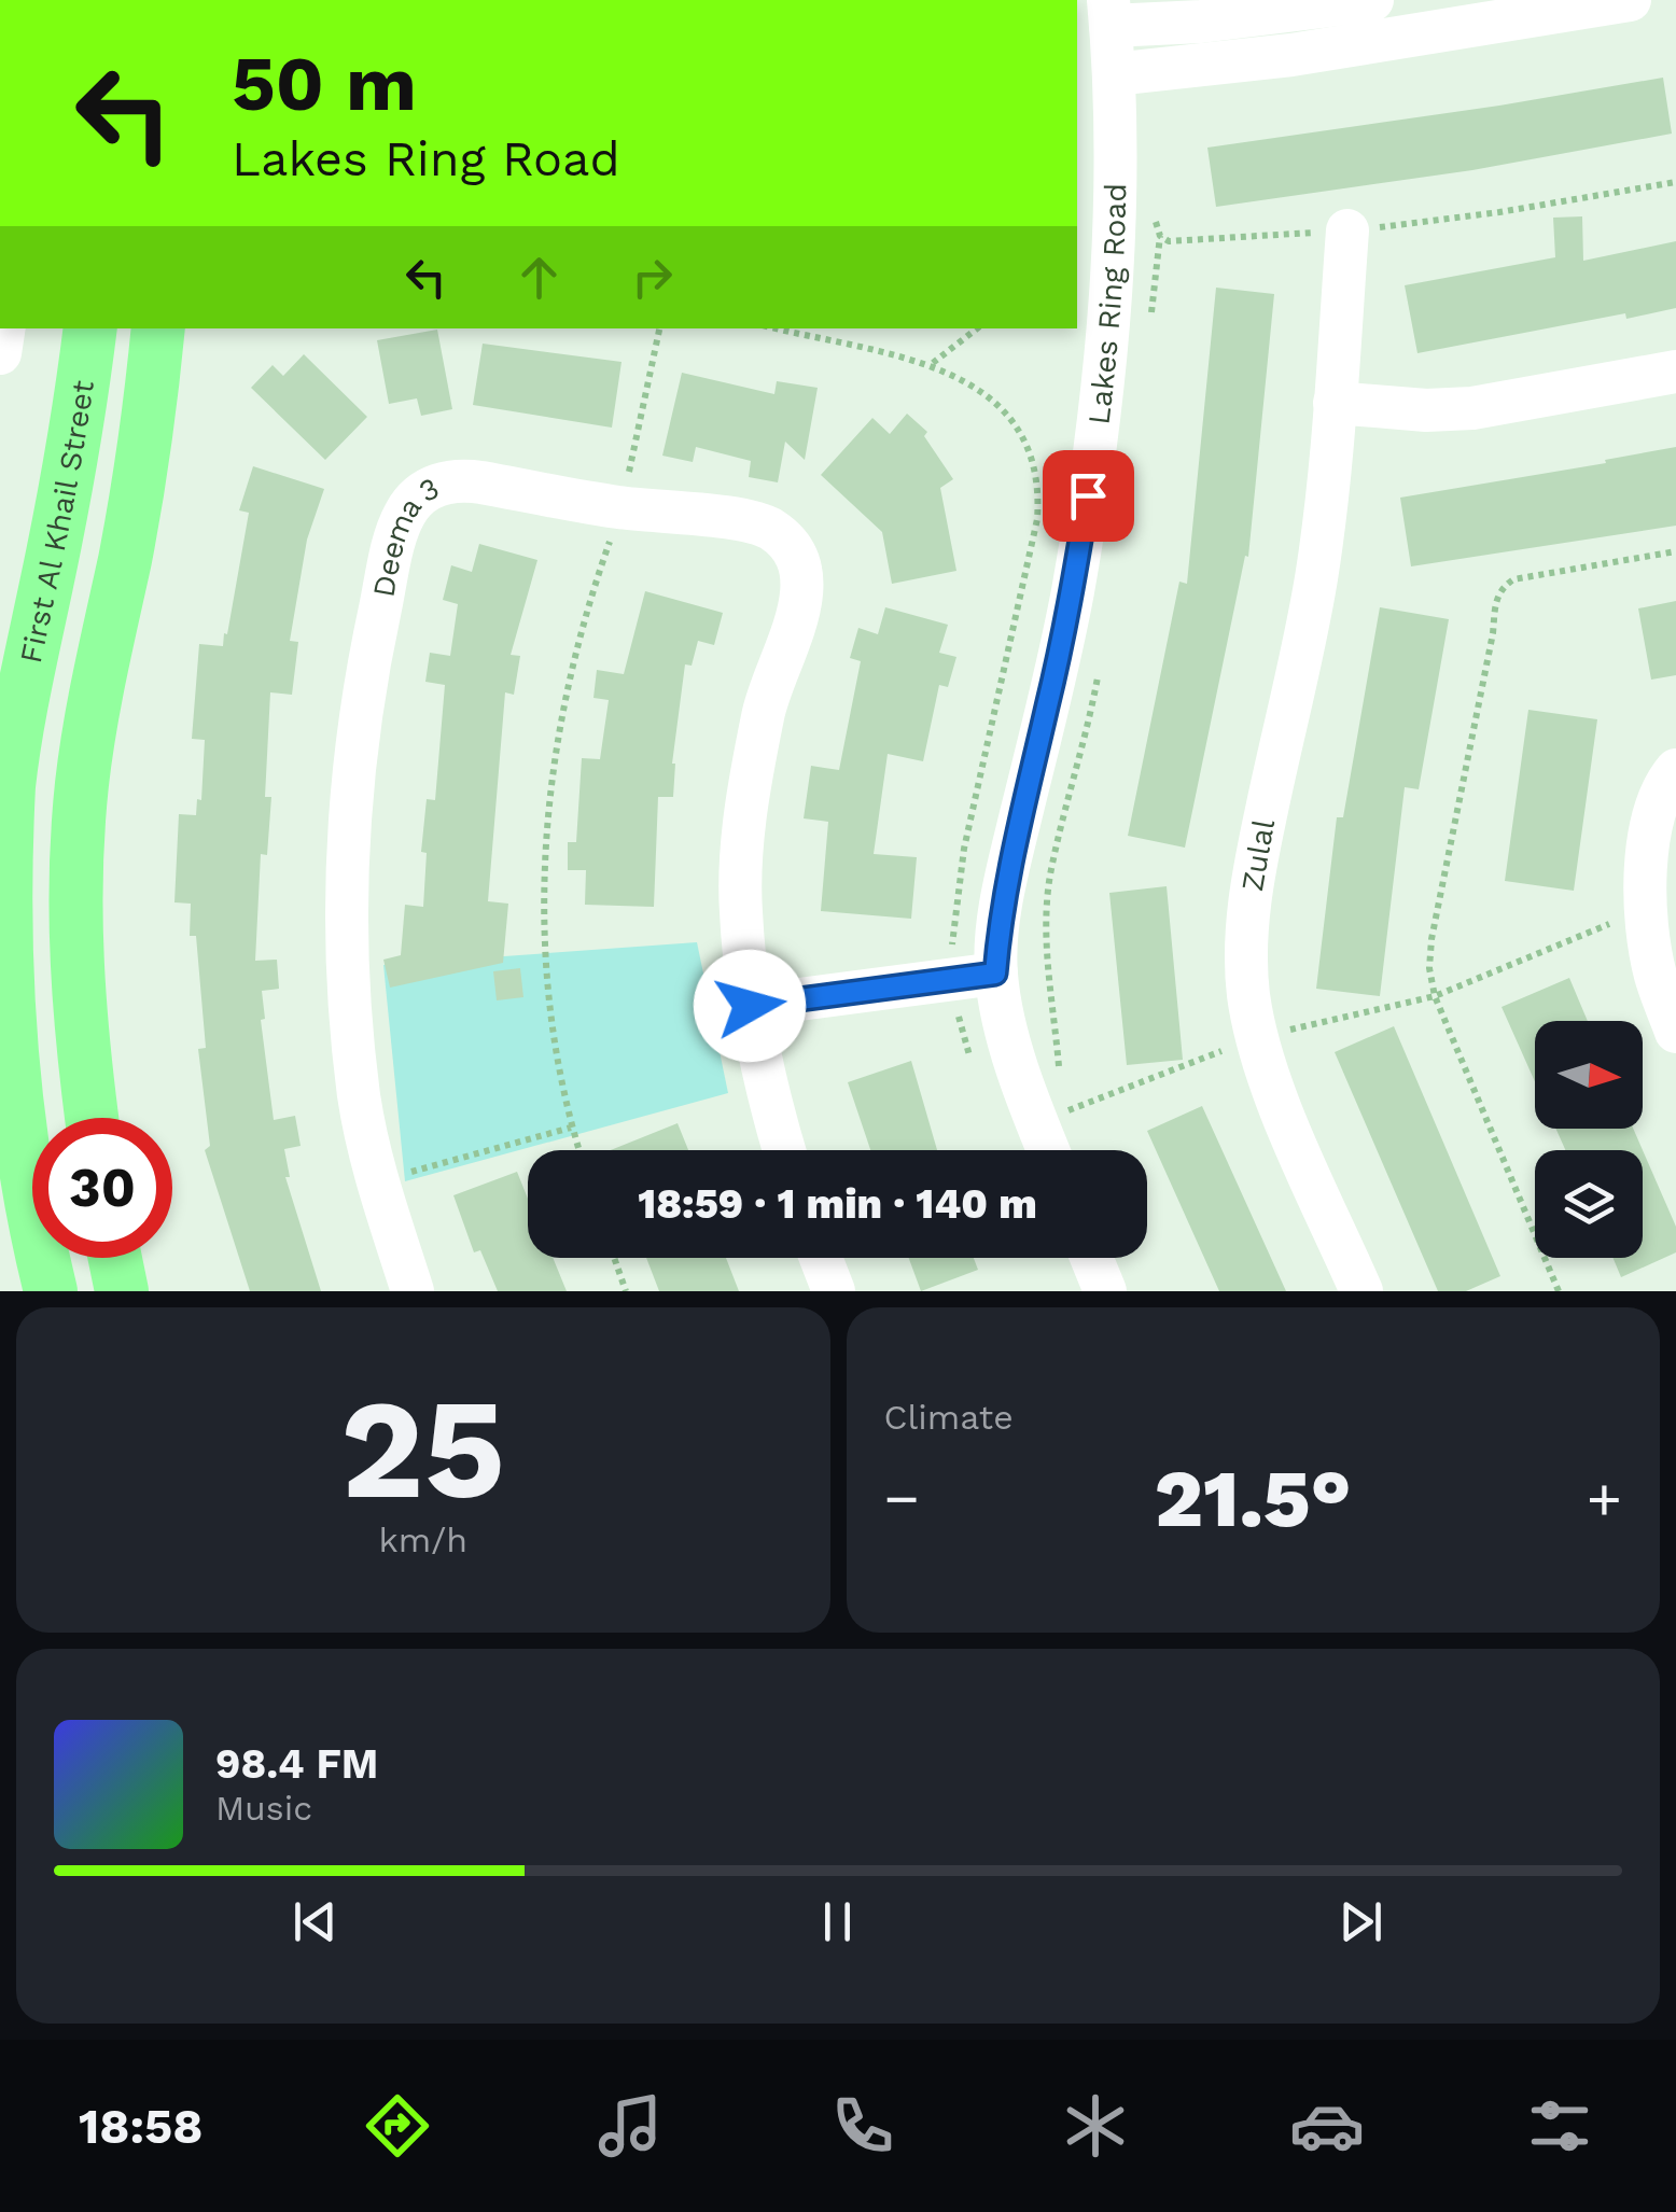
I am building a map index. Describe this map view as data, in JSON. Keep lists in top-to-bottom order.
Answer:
{
  "streets": {
    "main road": ["First Al Khail Street"],
    "street": ["Lakes Ring Road", "Deema 3", "Zulal"]
  },
  "north": "right",
  "page": {
    "turn": ["50 m", "Lakes Ring Road"],
    "limit": "30",
    "trip": "18:59 · 1 min · 140 m",
    "tile": [
      ["25", "km/h"],
      "Climate"
    ],
    "heat": ["−", "21.5°", "+"],
    "song": ["98.4 FM", "Music"],
    "tabs": "18:58"
  }
}
